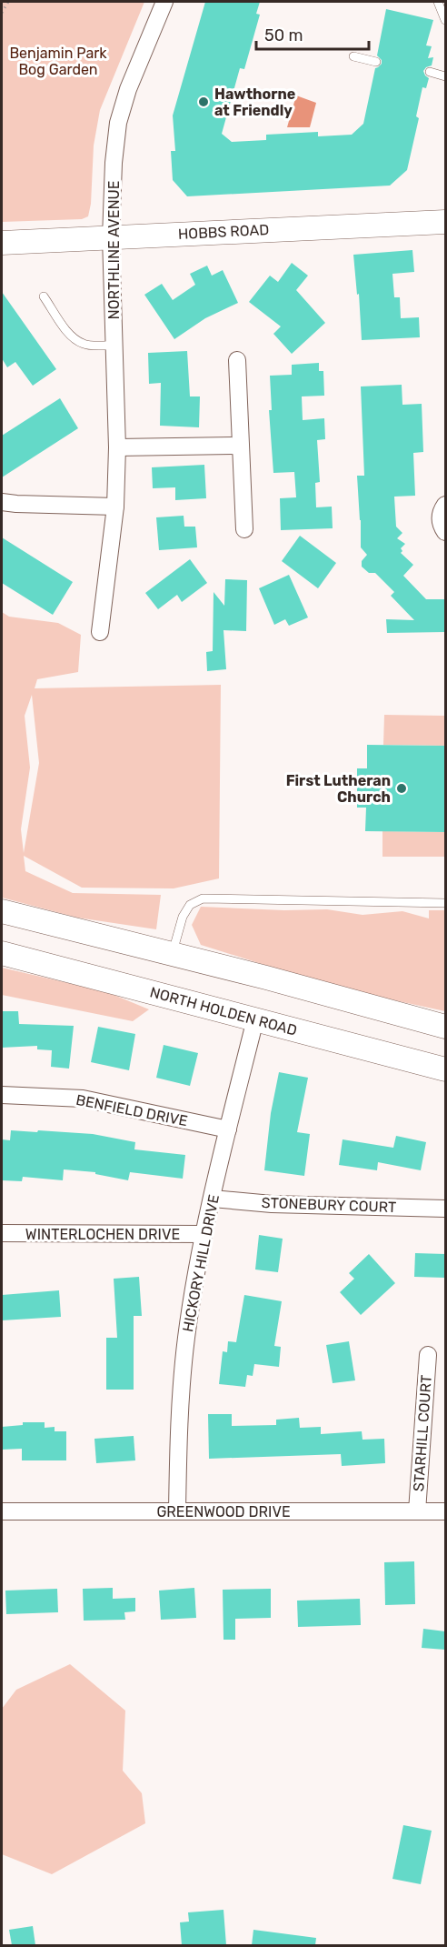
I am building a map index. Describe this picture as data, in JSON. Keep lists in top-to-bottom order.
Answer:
{
  "streets": {
    "main road": ["HOBBS ROAD", "NORTH HOLDEN ROAD"],
    "street": [
      "NORTHLINE AVENUE",
      "BENFIELD DRIVE",
      "STONEBURY COURT",
      "WINTERLOCHEN DRIVE",
      "HICKORY HILL DRIVE",
      "STARHILL COURT",
      "GREENWOOD DRIVE"
    ]
  },
  "crossings": [
    ["HOBBS ROAD", "NORTHLINE AVENUE"],
    ["NORTH HOLDEN ROAD", "HICKORY HILL DRIVE"],
    ["BENFIELD DRIVE", "HICKORY HILL DRIVE"],
    ["STONEBURY COURT", "HICKORY HILL DRIVE"],
    ["WINTERLOCHEN DRIVE", "HICKORY HILL DRIVE"],
    ["HICKORY HILL DRIVE", "GREENWOOD DRIVE"],
    ["STARHILL COURT", "GREENWOOD DRIVE"]
  ],
  "parks": ["Benjamin Park Bog Garden"],
  "places": ["Hawthorne at Friendly", "First Lutheran Church"],
  "scale_bar": "50 m"
}
